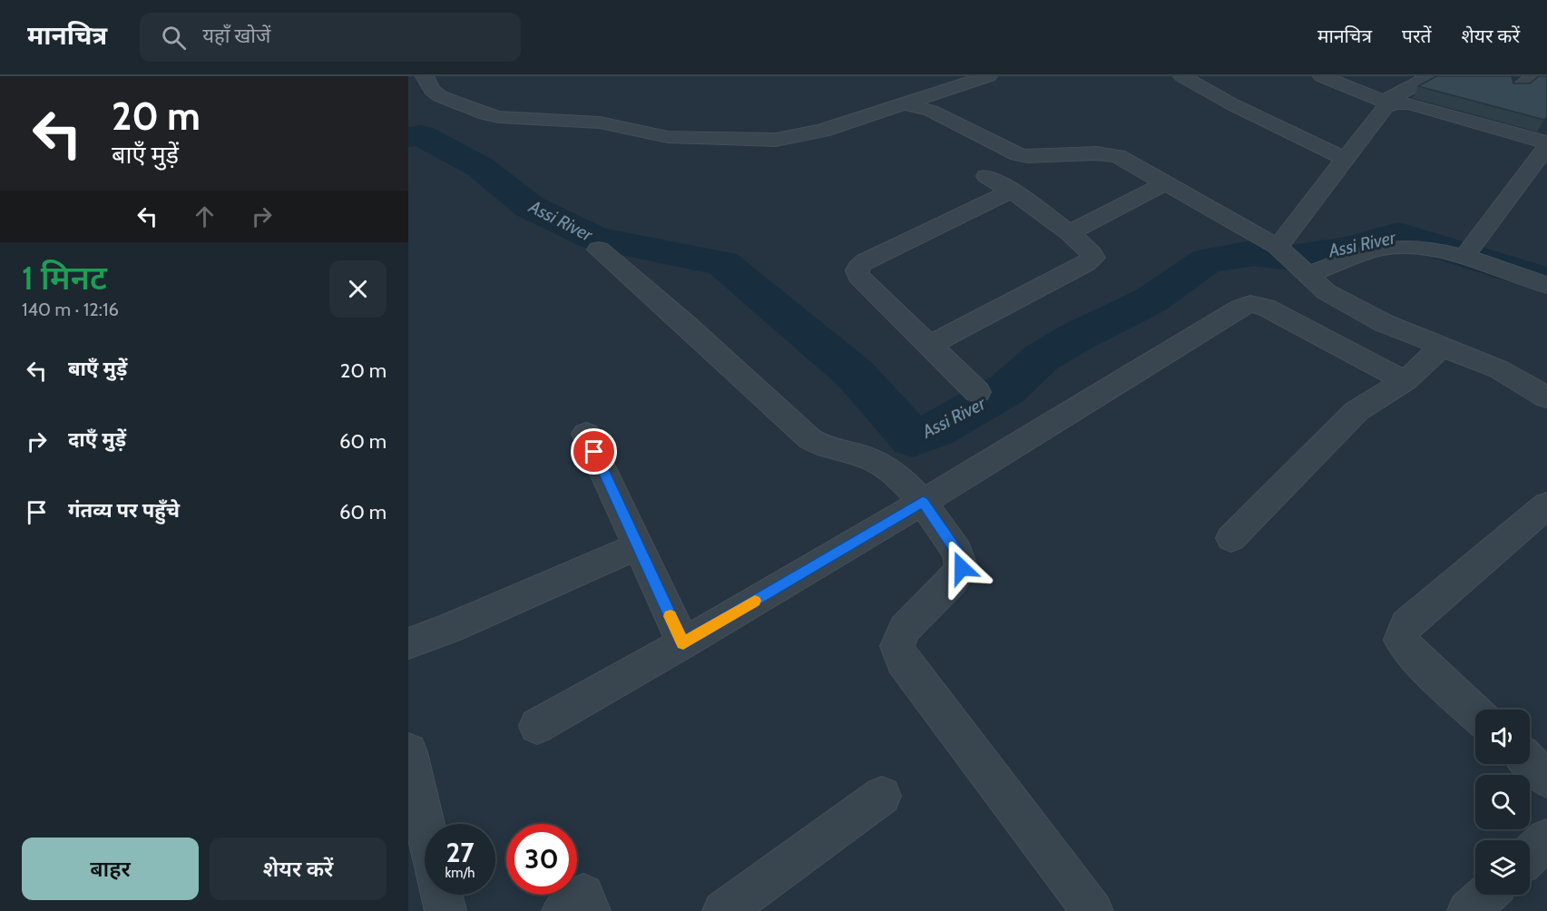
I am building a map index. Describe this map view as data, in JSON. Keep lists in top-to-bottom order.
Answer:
{
  "water": ["Assi River"],
  "page": {
    "header": "मानचित्र",
    "search": "यहाँ खोजें",
    "nav": ["मानचित्र", "परतें", "शेयर करें"],
    "turn": ["20 m", "बाएँ मुड़ें"],
    "heading": ["1 मिनट", "140 m · 12:16"],
    "list": [
      {
        "name": "बाएँ मुड़ें",
        "value": "20 m"
      },
      {
        "name": "दाएँ मुड़ें",
        "value": "60 m"
      },
      {
        "name": "गंतव्य पर पहुँचे",
        "value": "60 m"
      }
    ],
    "speed": "27 km/h",
    "limit": "30",
    "buttons": ["बाहर", "शेयर करें"]
  }
}
